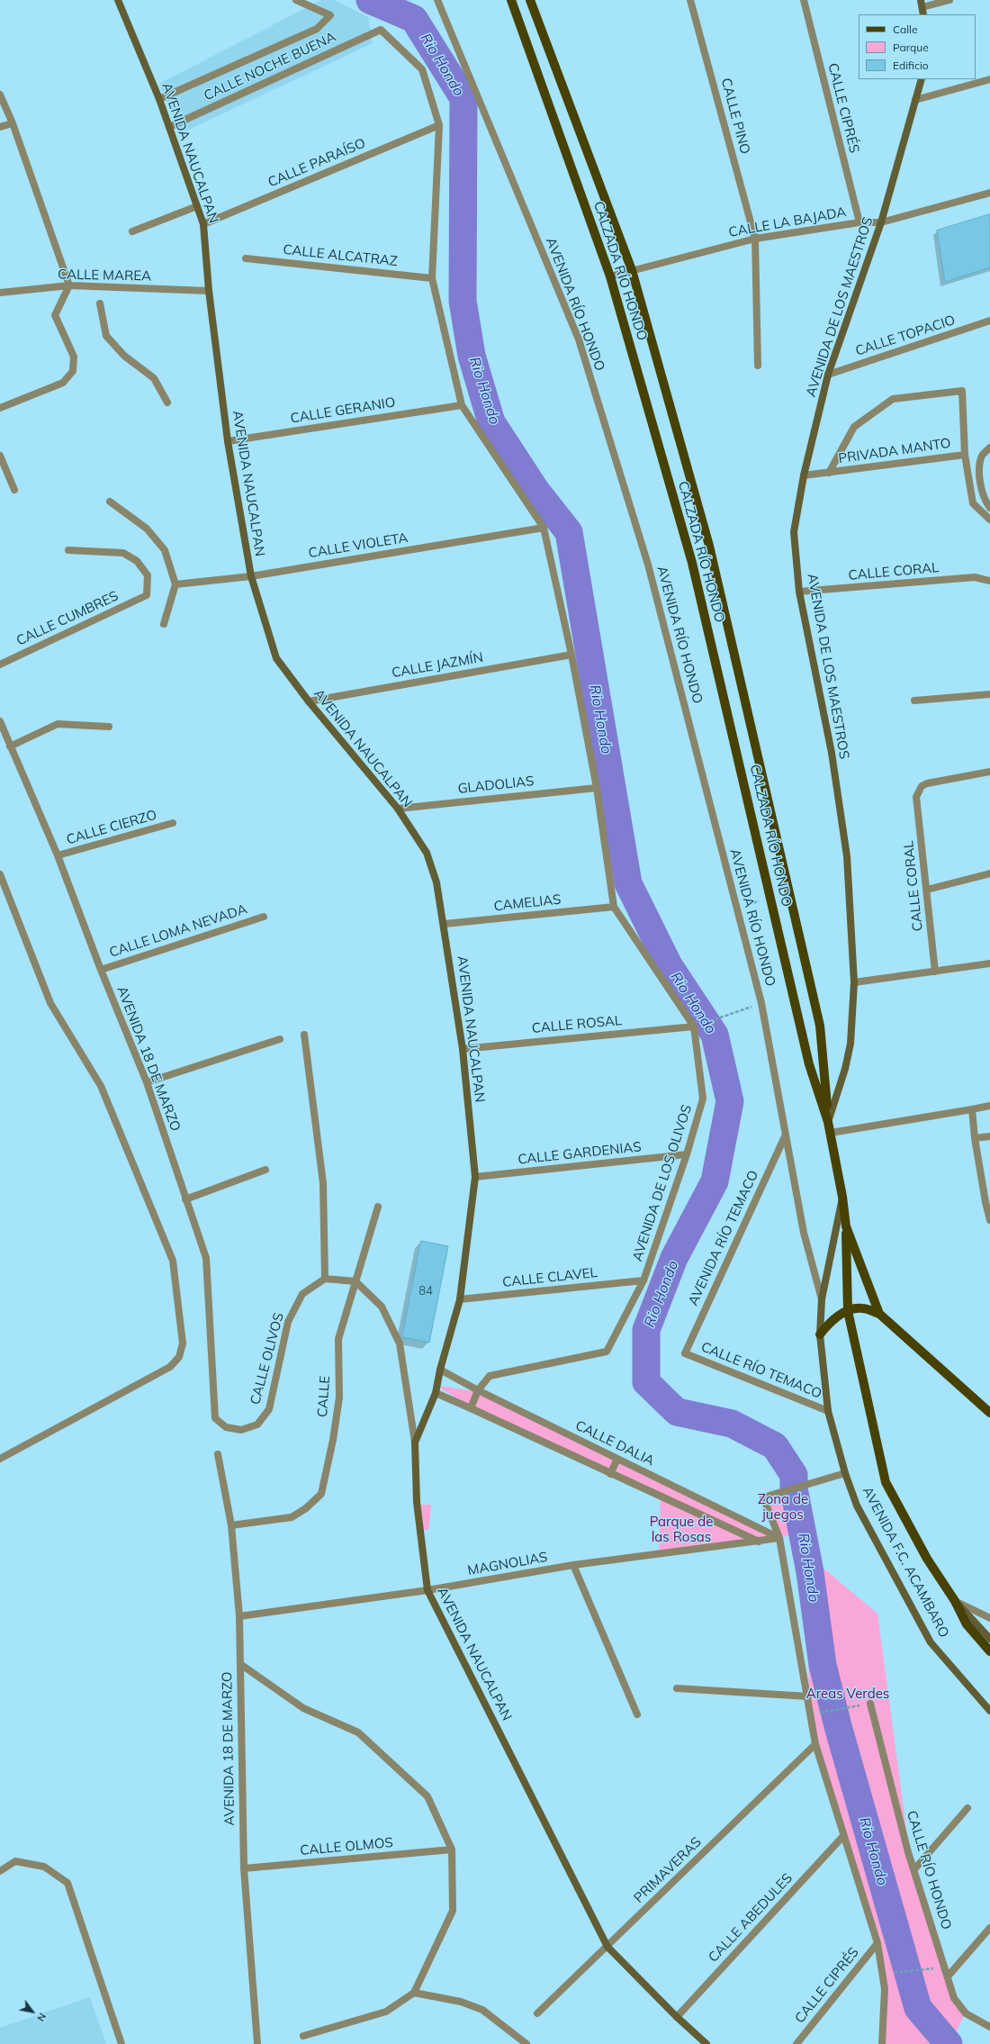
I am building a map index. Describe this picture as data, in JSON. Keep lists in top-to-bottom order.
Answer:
{
  "streets": {
    "main road": [
      "AVENIDA NAUCALPAN",
      "CALZADA RÍO HONDO",
      "AVENIDA DE LOS MAESTROS",
      "AVENIDA F.C. ACAMBARO"
    ],
    "street": [
      "CALLE NOCHE BUENA",
      "CALLE CIPRÉS",
      "CALLE PINO",
      "CALLE PARAÍSO",
      "CALLE LA BAJADA",
      "CALLE ALCATRAZ",
      "CALLE MAREA",
      "AVENIDA RÍO HONDO",
      "CALLE TOPACIO",
      "CALLE GERANIO",
      "PRIVADA MANTO",
      "CALLE VIOLETA",
      "CALLE CORAL",
      "CALLE CUMBRES",
      "CALLE JAZMÍN",
      "GLADOLIAS",
      "CALLE CIERZO",
      "CAMELIAS",
      "CALLE LOMA NEVADA",
      "CALLE ROSAL",
      "AVENIDA 18 DE MARZO",
      "CALLE GARDENIAS",
      "AVENIDA DE LOS OLIVOS",
      "AVENIDA RÍO TEMACO",
      "CALLE CLAVEL",
      "CALLE OLIVOS",
      "CALLE RÍO TEMACO",
      "CALLE",
      "CALLE DALIA",
      "MAGNOLIAS",
      "CALLE OLMOS",
      "PRIMAVERAS",
      "CALLE RÍO HONDO",
      "CALLE ABEDULES"
    ]
  },
  "crossings": [
    ["CALLE NOCHE BUENA", "AVENIDA NAUCALPAN"],
    ["CALLE NOCHE BUENA", "AVENIDA DE LOS OLIVOS"],
    ["CALLE CIPRÉS", "CALLE LA BAJADA"],
    ["CALLE PINO", "CALLE LA BAJADA"],
    ["AVENIDA NAUCALPAN", "CALLE PARAÍSO"],
    ["AVENIDA NAUCALPAN", "CALLE MAREA"],
    ["AVENIDA NAUCALPAN", "CALLE GERANIO"],
    ["AVENIDA NAUCALPAN", "CALLE VIOLETA"],
    ["AVENIDA NAUCALPAN", "CALLE JAZMÍN"],
    ["AVENIDA NAUCALPAN", "GLADOLIAS"],
    ["AVENIDA NAUCALPAN", "CAMELIAS"],
    ["AVENIDA NAUCALPAN", "CALLE ROSAL"],
    ["AVENIDA NAUCALPAN", "CALLE GARDENIAS"],
    ["AVENIDA NAUCALPAN", "CALLE CLAVEL"],
    ["AVENIDA NAUCALPAN", "CALLE DALIA"],
    ["AVENIDA NAUCALPAN", "MAGNOLIAS"],
    ["AVENIDA NAUCALPAN", "PRIMAVERAS"],
    ["AVENIDA NAUCALPAN", "CALLE ABEDULES"],
    ["CALLE PARAÍSO", "AVENIDA DE LOS OLIVOS"],
    ["CALLE LA BAJADA", "CALZADA RÍO HONDO"],
    ["CALLE LA BAJADA", "AVENIDA DE LOS MAESTROS"],
    ["CALLE ALCATRAZ", "AVENIDA DE LOS OLIVOS"],
    ["CALZADA RÍO HONDO", "AVENIDA DE LOS MAESTROS"],
    ["CALZADA RÍO HONDO", "AVENIDA F.C. ACAMBARO"],
    ["AVENIDA RÍO HONDO", "AVENIDA RÍO TEMACO"],
    ["AVENIDA RÍO HONDO", "AVENIDA F.C. ACAMBARO"],
    ["AVENIDA DE LOS MAESTROS", "CALLE TOPACIO"],
    ["AVENIDA DE LOS MAESTROS", "PRIVADA MANTO"],
    ["AVENIDA DE LOS MAESTROS", "CALLE CORAL"],
    ["CALLE GERANIO", "AVENIDA DE LOS OLIVOS"],
    ["CALLE VIOLETA", "AVENIDA DE LOS OLIVOS"],
    ["CALLE JAZMÍN", "AVENIDA DE LOS OLIVOS"],
    ["GLADOLIAS", "AVENIDA DE LOS OLIVOS"],
    ["CALLE CIERZO", "AVENIDA 18 DE MARZO"],
    ["CAMELIAS", "AVENIDA DE LOS OLIVOS"],
    ["CALLE LOMA NEVADA", "AVENIDA 18 DE MARZO"],
    ["CALLE ROSAL", "AVENIDA DE LOS OLIVOS"],
    ["AVENIDA 18 DE MARZO", "CALLE OLIVOS"],
    ["AVENIDA 18 DE MARZO", "CALLE"],
    ["AVENIDA 18 DE MARZO", "MAGNOLIAS"],
    ["AVENIDA 18 DE MARZO", "CALLE OLMOS"],
    ["CALLE GARDENIAS", "AVENIDA DE LOS OLIVOS"],
    ["AVENIDA DE LOS OLIVOS", "CALLE CLAVEL"],
    ["AVENIDA DE LOS OLIVOS", "CALLE DALIA"],
    ["AVENIDA RÍO TEMACO", "CALLE RÍO TEMACO"],
    ["CALLE RÍO TEMACO", "AVENIDA F.C. ACAMBARO"],
    ["CALLE DALIA", "MAGNOLIAS"]
  ],
  "water": ["Rio Hondo"],
  "parks": ["Zona de juegos", "Parque de las Rosas", "Areas Verdes"],
  "house_numbers": ["84"],
  "legend": ["Calle", "Parque", "Edificio"],
  "north": "bottom right"
}
